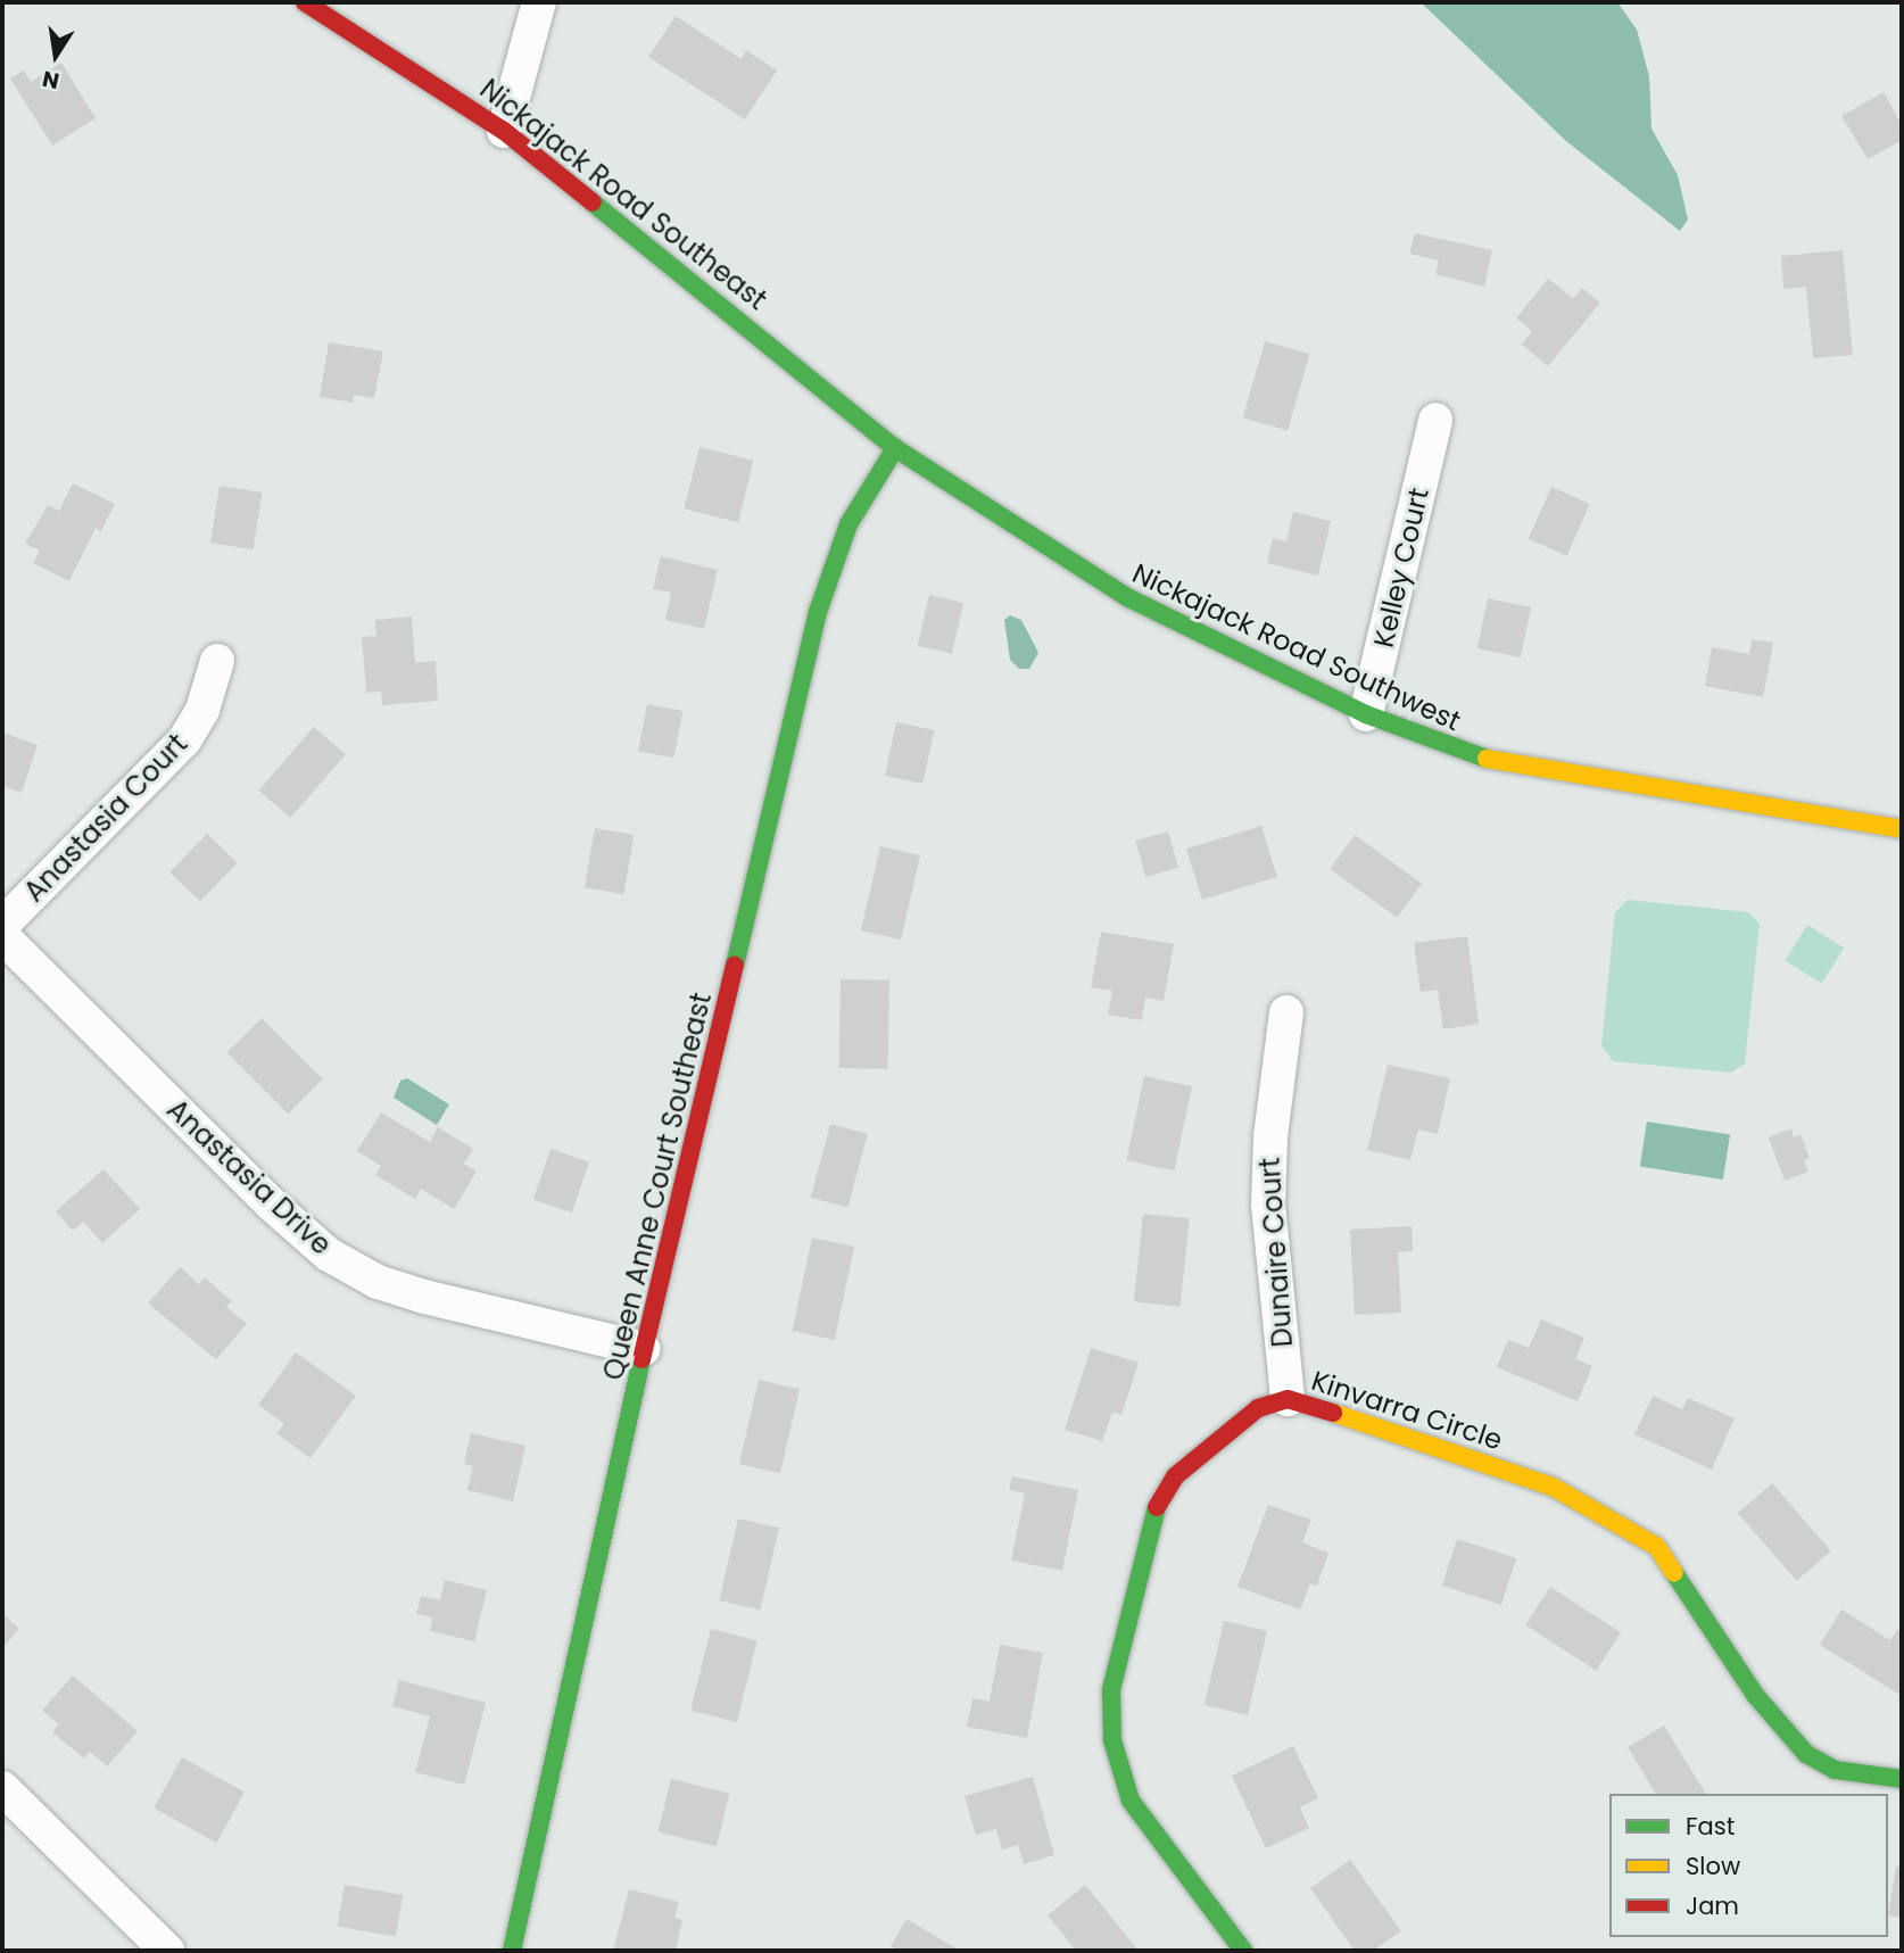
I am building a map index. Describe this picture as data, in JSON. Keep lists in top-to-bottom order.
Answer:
{
  "streets": {
    "street": [
      "Nickajack Road Southeast",
      "Kelley Court",
      "Nickajack Road Southwest",
      "Anastasia Court",
      "Anastasia Drive",
      "Queen Anne Court Southeast",
      "Dunaire Court",
      "Kinvarra Circle"
    ]
  },
  "crossings": [
    ["Nickajack Road Southeast", "Nickajack Road Southwest"],
    ["Nickajack Road Southeast", "Queen Anne Court Southeast"],
    ["Kelley Court", "Nickajack Road Southwest"],
    ["Nickajack Road Southwest", "Queen Anne Court Southeast"],
    ["Anastasia Drive", "Queen Anne Court Southeast"],
    ["Dunaire Court", "Kinvarra Circle"]
  ],
  "legend": ["Fast", "Slow", "Jam"],
  "north": "bottom"
}
